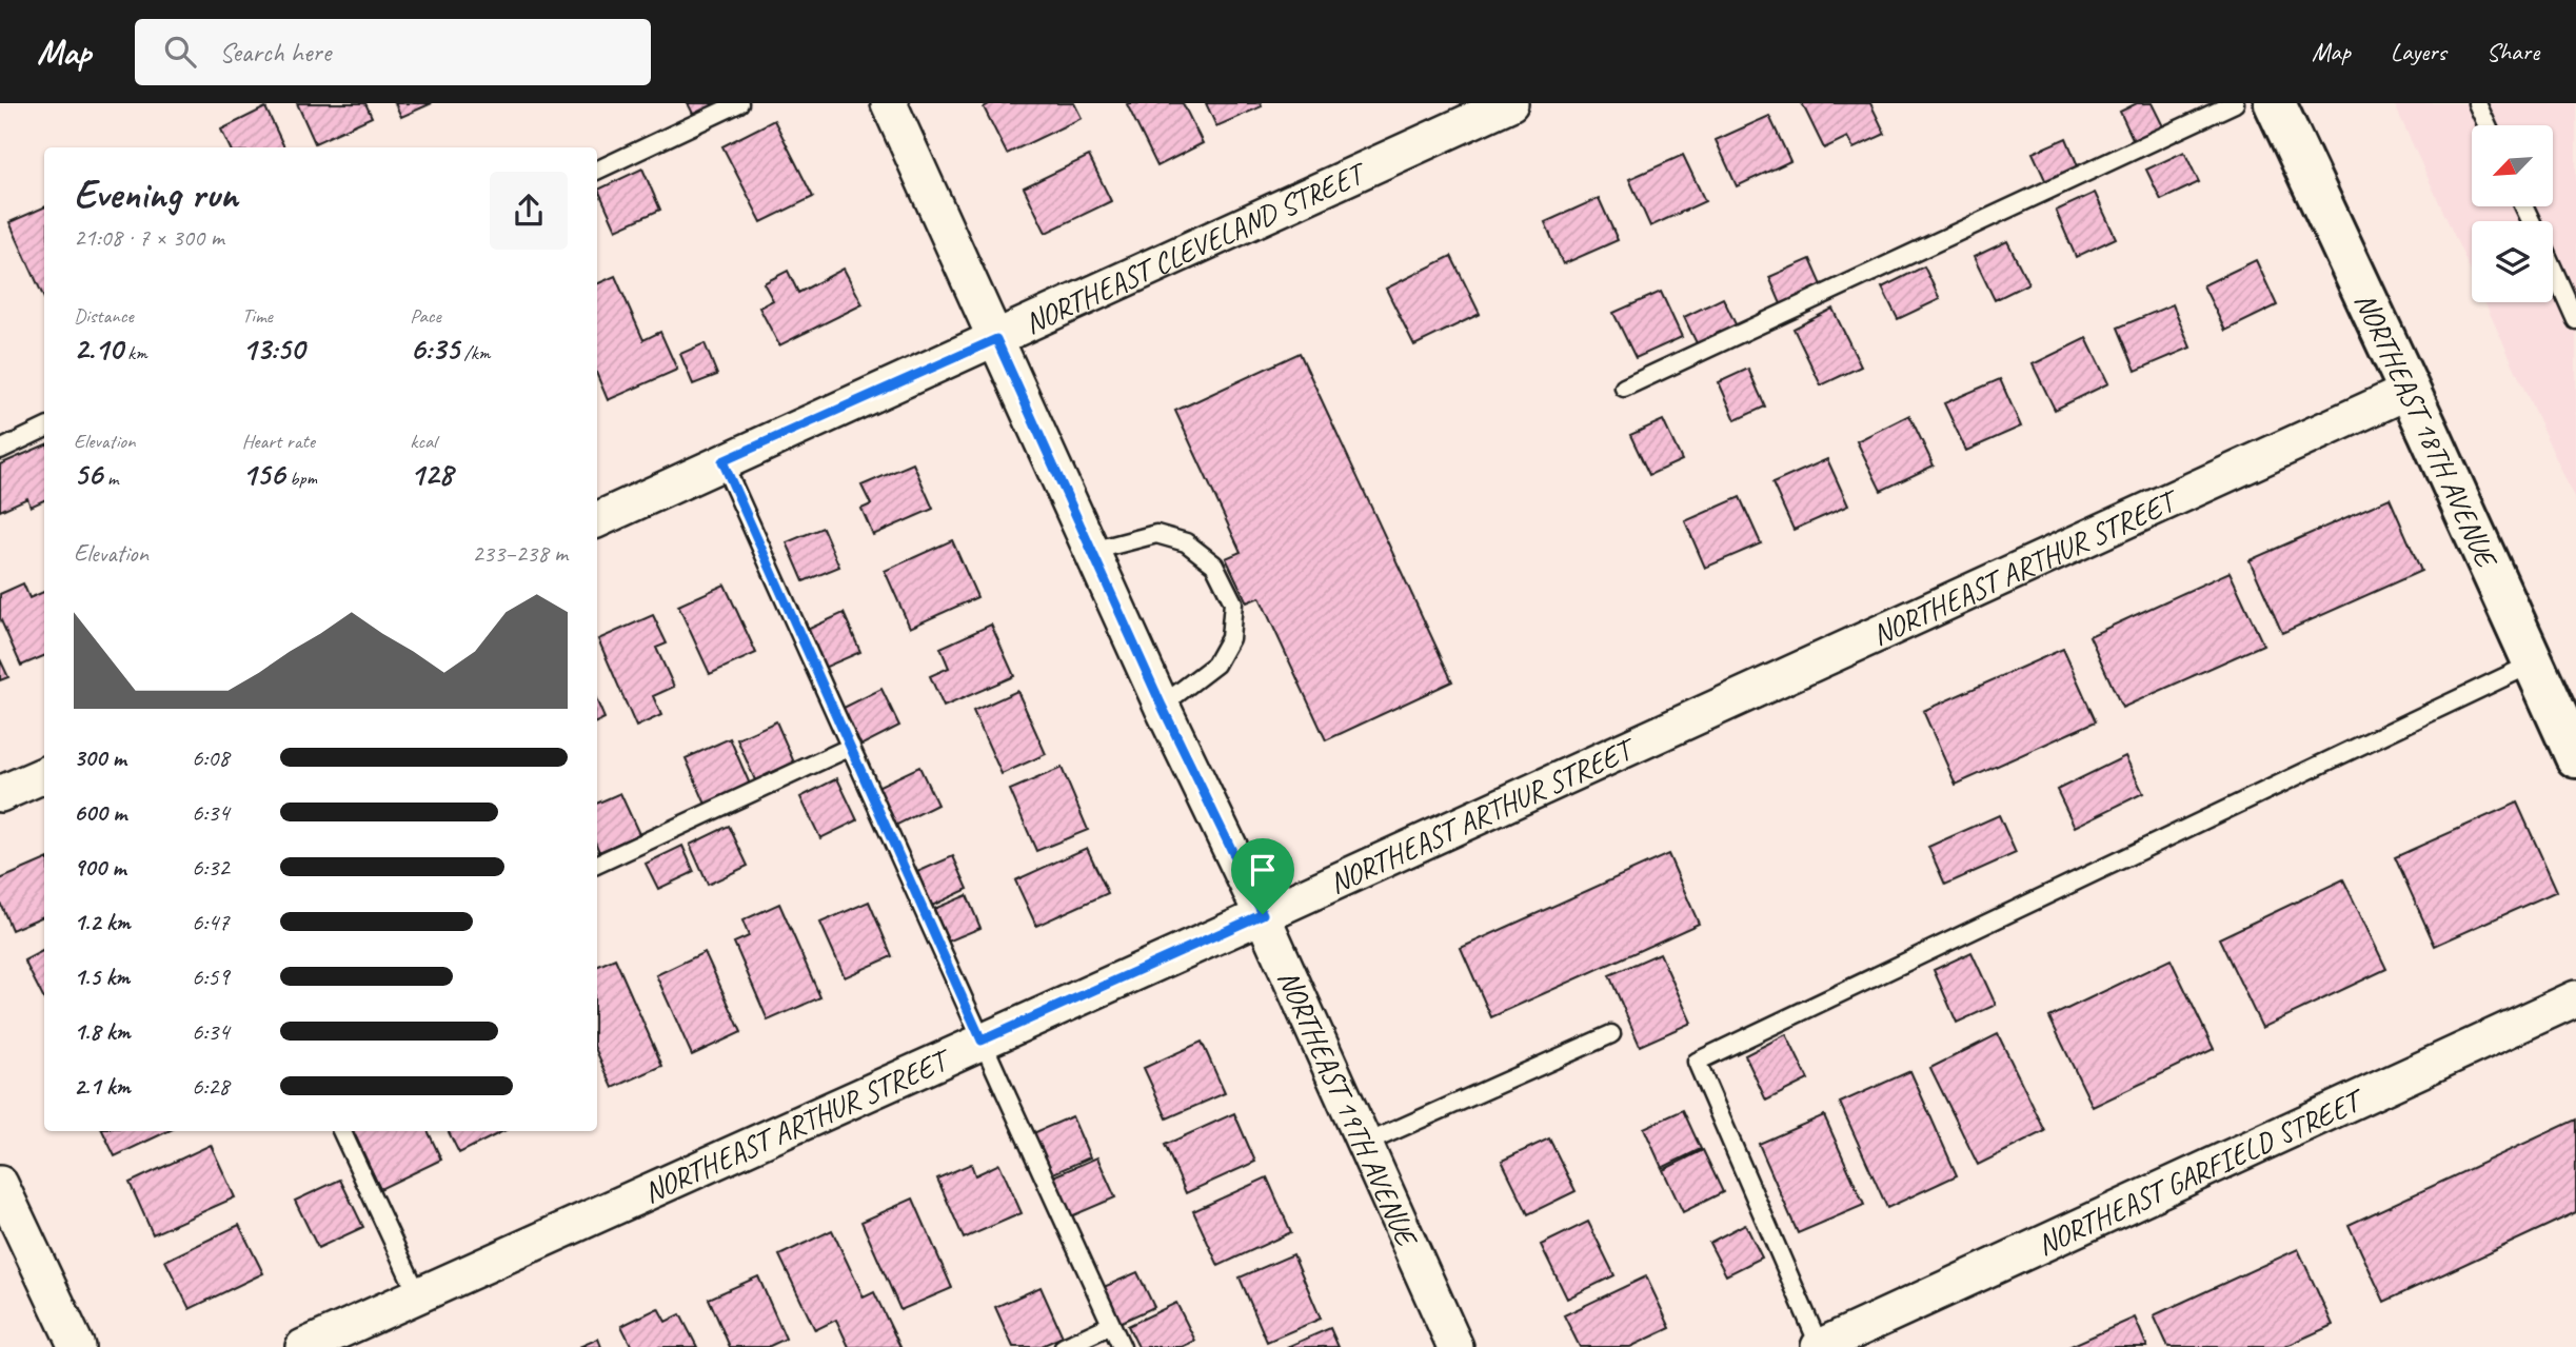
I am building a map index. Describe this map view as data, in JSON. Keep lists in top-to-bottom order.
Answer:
{
  "streets": {
    "street": [
      "NORTHEAST CLEVELAND STREET",
      "NORTHEAST 18TH AVENUE",
      "NORTHEAST ARTHUR STREET",
      "NORTHEAST 19TH AVENUE",
      "NORTHEAST GARFIELD STREET"
    ]
  },
  "crossings": [
    ["NORTHEAST CLEVELAND STREET", "NORTHEAST 19TH AVENUE"],
    ["NORTHEAST 18TH AVENUE", "NORTHEAST ARTHUR STREET"],
    ["NORTHEAST ARTHUR STREET", "NORTHEAST 19TH AVENUE"]
  ],
  "north": "bottom left",
  "page": {
    "header": "Map",
    "search": "Search here",
    "nav": ["Map", "Layers", "Share"],
    "heading": ["Evening run", "21:08 · 7 × 300 m"],
    "stats": [
      ["Distance", "2.10 km"],
      ["Time", "13:50"],
      ["Pace", "6:35 /km"],
      ["Elevation", "56 m"],
      ["Heart rate", "156 bpm"],
      ["kcal", "128"]
    ],
    "chart": ["Elevation", "233–238 m"],
    "list": [
      {
        "name": "300 m",
        "note": "6:08"
      },
      {
        "name": "600 m",
        "note": "6:34"
      },
      {
        "name": "900 m",
        "note": "6:32"
      },
      {
        "name": "1.2 km",
        "note": "6:47"
      },
      {
        "name": "1.5 km",
        "note": "6:59"
      },
      {
        "name": "1.8 km",
        "note": "6:34"
      },
      {
        "name": "2.1 km",
        "note": "6:28"
      }
    ]
  }
}
